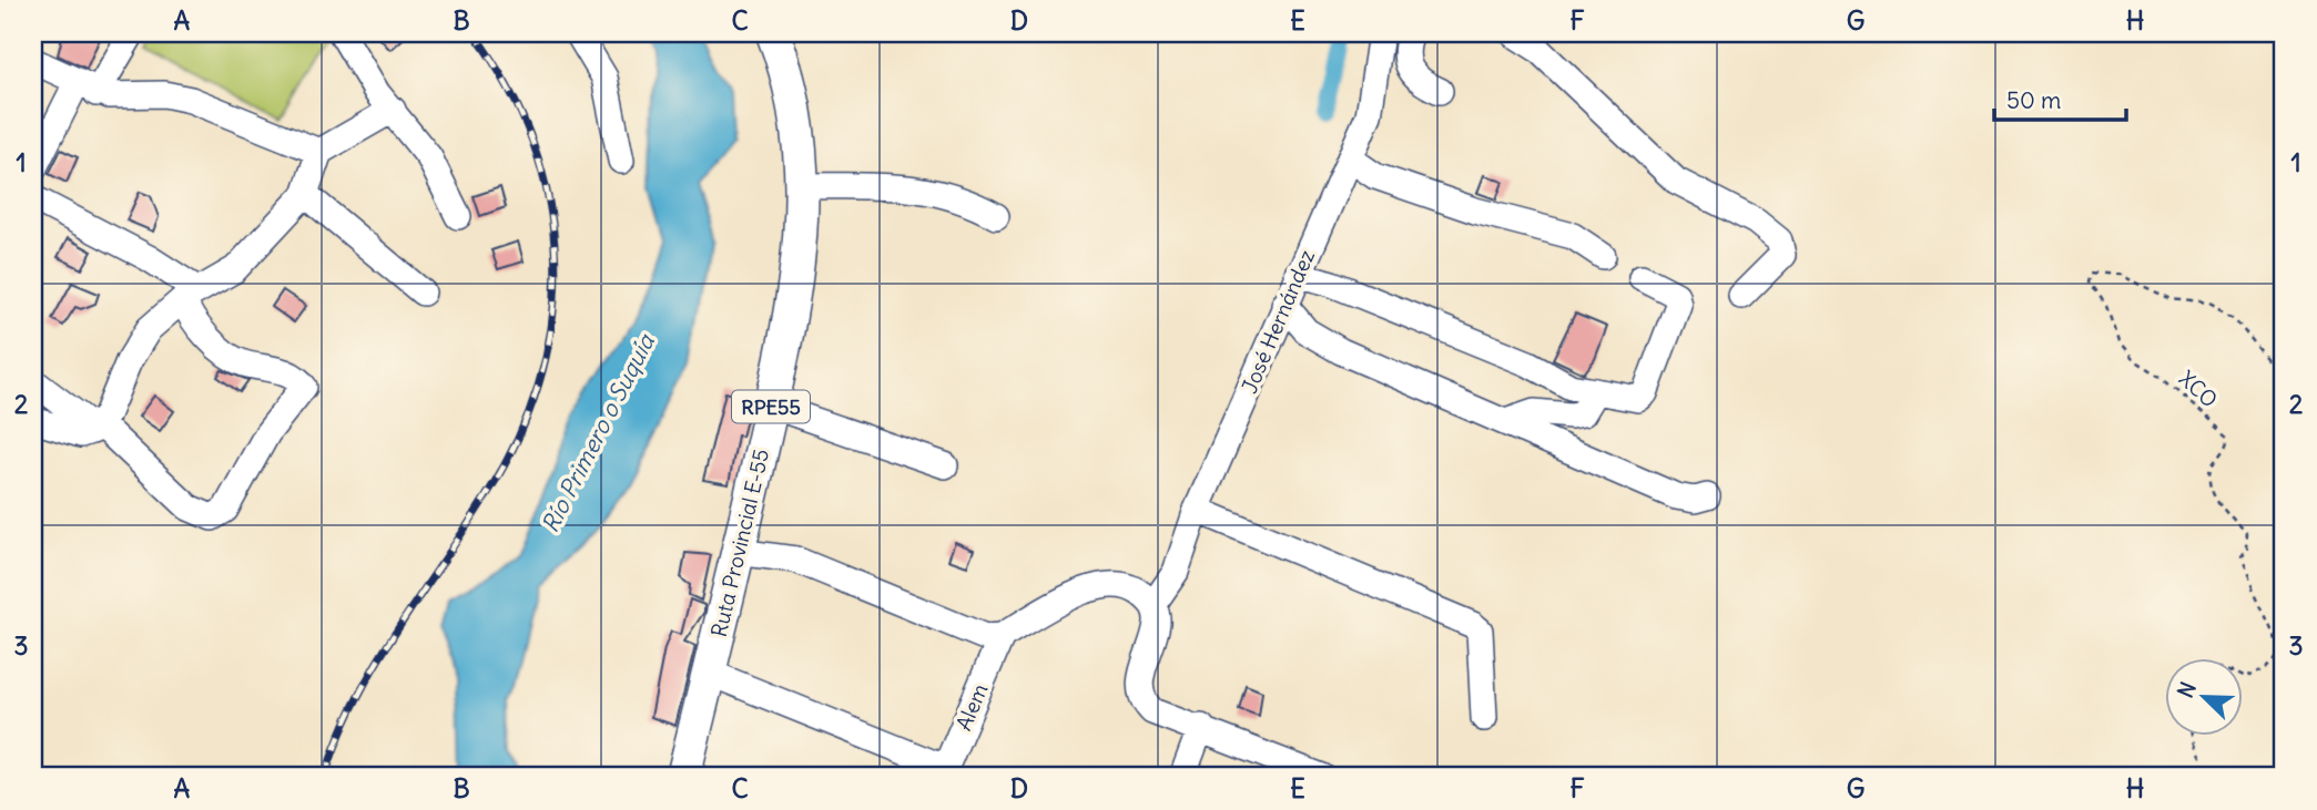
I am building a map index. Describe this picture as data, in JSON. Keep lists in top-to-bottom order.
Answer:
{
  "streets": {
    "main road": ["RPE55", "Ruta Provincial E-55"],
    "street": ["José Hernández", "Alem"],
    "path": ["XCO"]
  },
  "water": ["Río Primero o Suquía"],
  "scale_bar": "50 m",
  "north": "top left",
  "grid": {
    "columns": [
      "A",
      "B",
      "C",
      "D",
      "E",
      "F",
      "G",
      "H"
    ],
    "rows": ["1", "2", "3"]
  }
}
